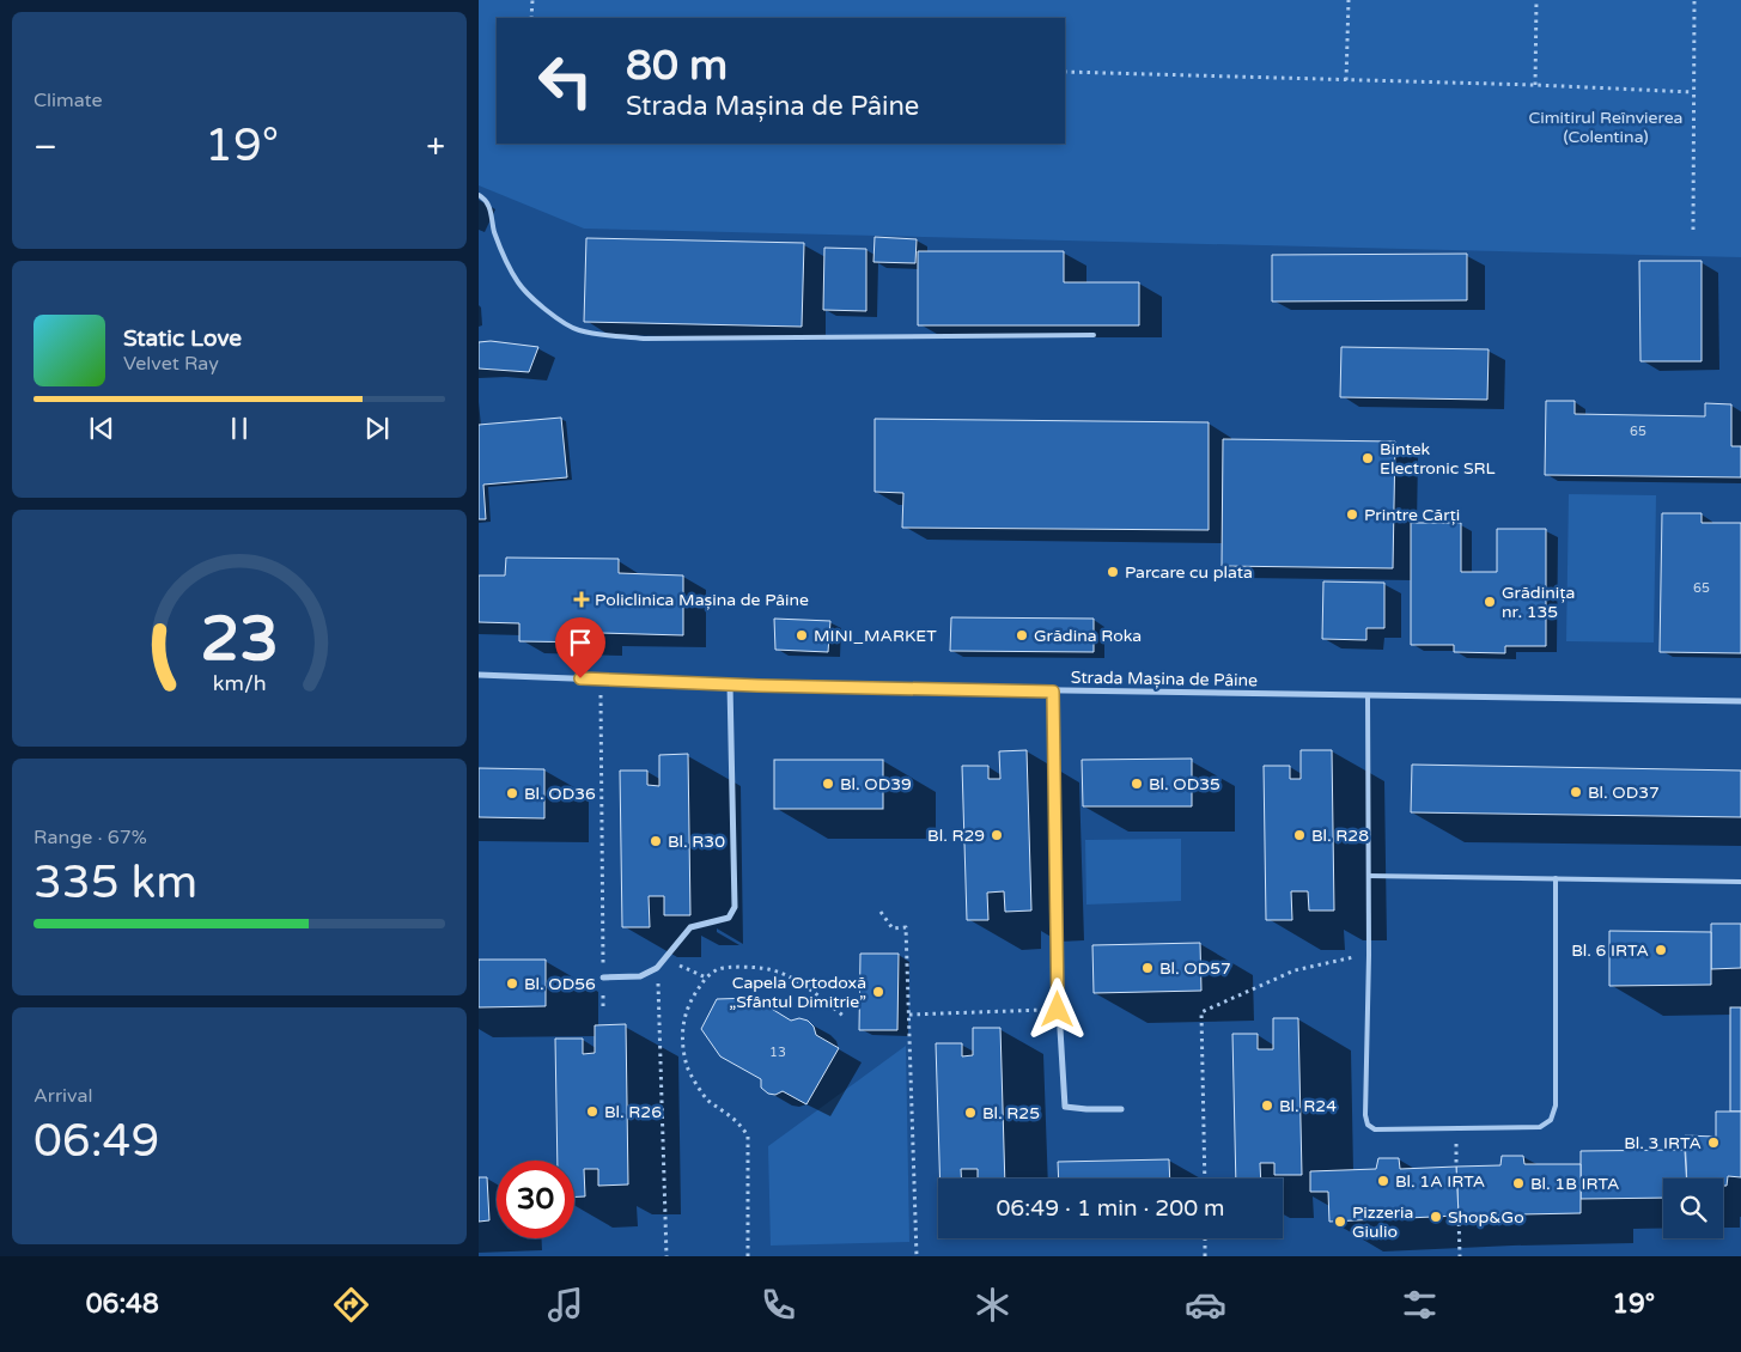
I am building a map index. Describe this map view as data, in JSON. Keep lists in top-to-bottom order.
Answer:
{
  "streets": {
    "street": ["Strada Mașina de Pâine"]
  },
  "parks": ["Cimitirul Reînvierea (Colentina)"],
  "places": {
    "other": [
      "Bintek Electronic SRL",
      "Printre Cărți",
      "Parcare cu plata",
      "Grădinița nr. 135",
      "MINI_MARKET",
      "Grădina Roka",
      "Bl. OD39",
      "Bl. OD35",
      "Bl. OD37",
      "Bl. OD36",
      "Bl. R29",
      "Bl. R28",
      "Bl. R30",
      "Bl. 6 IRTA",
      "Bl. OD57",
      "Bl. OD56",
      "Capela Ortodoxă „Sfântul Dimitrie”",
      "Bl. R24",
      "Bl. R26",
      "Bl. R25",
      "Bl. 3 IRTA",
      "Bl. 1A IRTA",
      "Bl. 1B IRTA",
      "Shop&Go",
      "Pizzeria Giulio"
    ],
    "health": ["Policlinica Mașina de Pâine"]
  },
  "house_numbers": ["65", "65", "13"],
  "page": {
    "tile": [
      "Climate",
      ["Range · 67%", "335 km"],
      ["Arrival", "06:49"]
    ],
    "turn": ["80 m", "Strada Mașina de Pâine"],
    "heat": ["−", "19°", "+"],
    "song": ["Static Love", "Velvet Ray"],
    "limit": "30",
    "trip": "06:49 · 1 min · 200 m",
    "tabs": ["06:48", "19°"],
    "gauge": ["23", "km/h"]
  }
}
